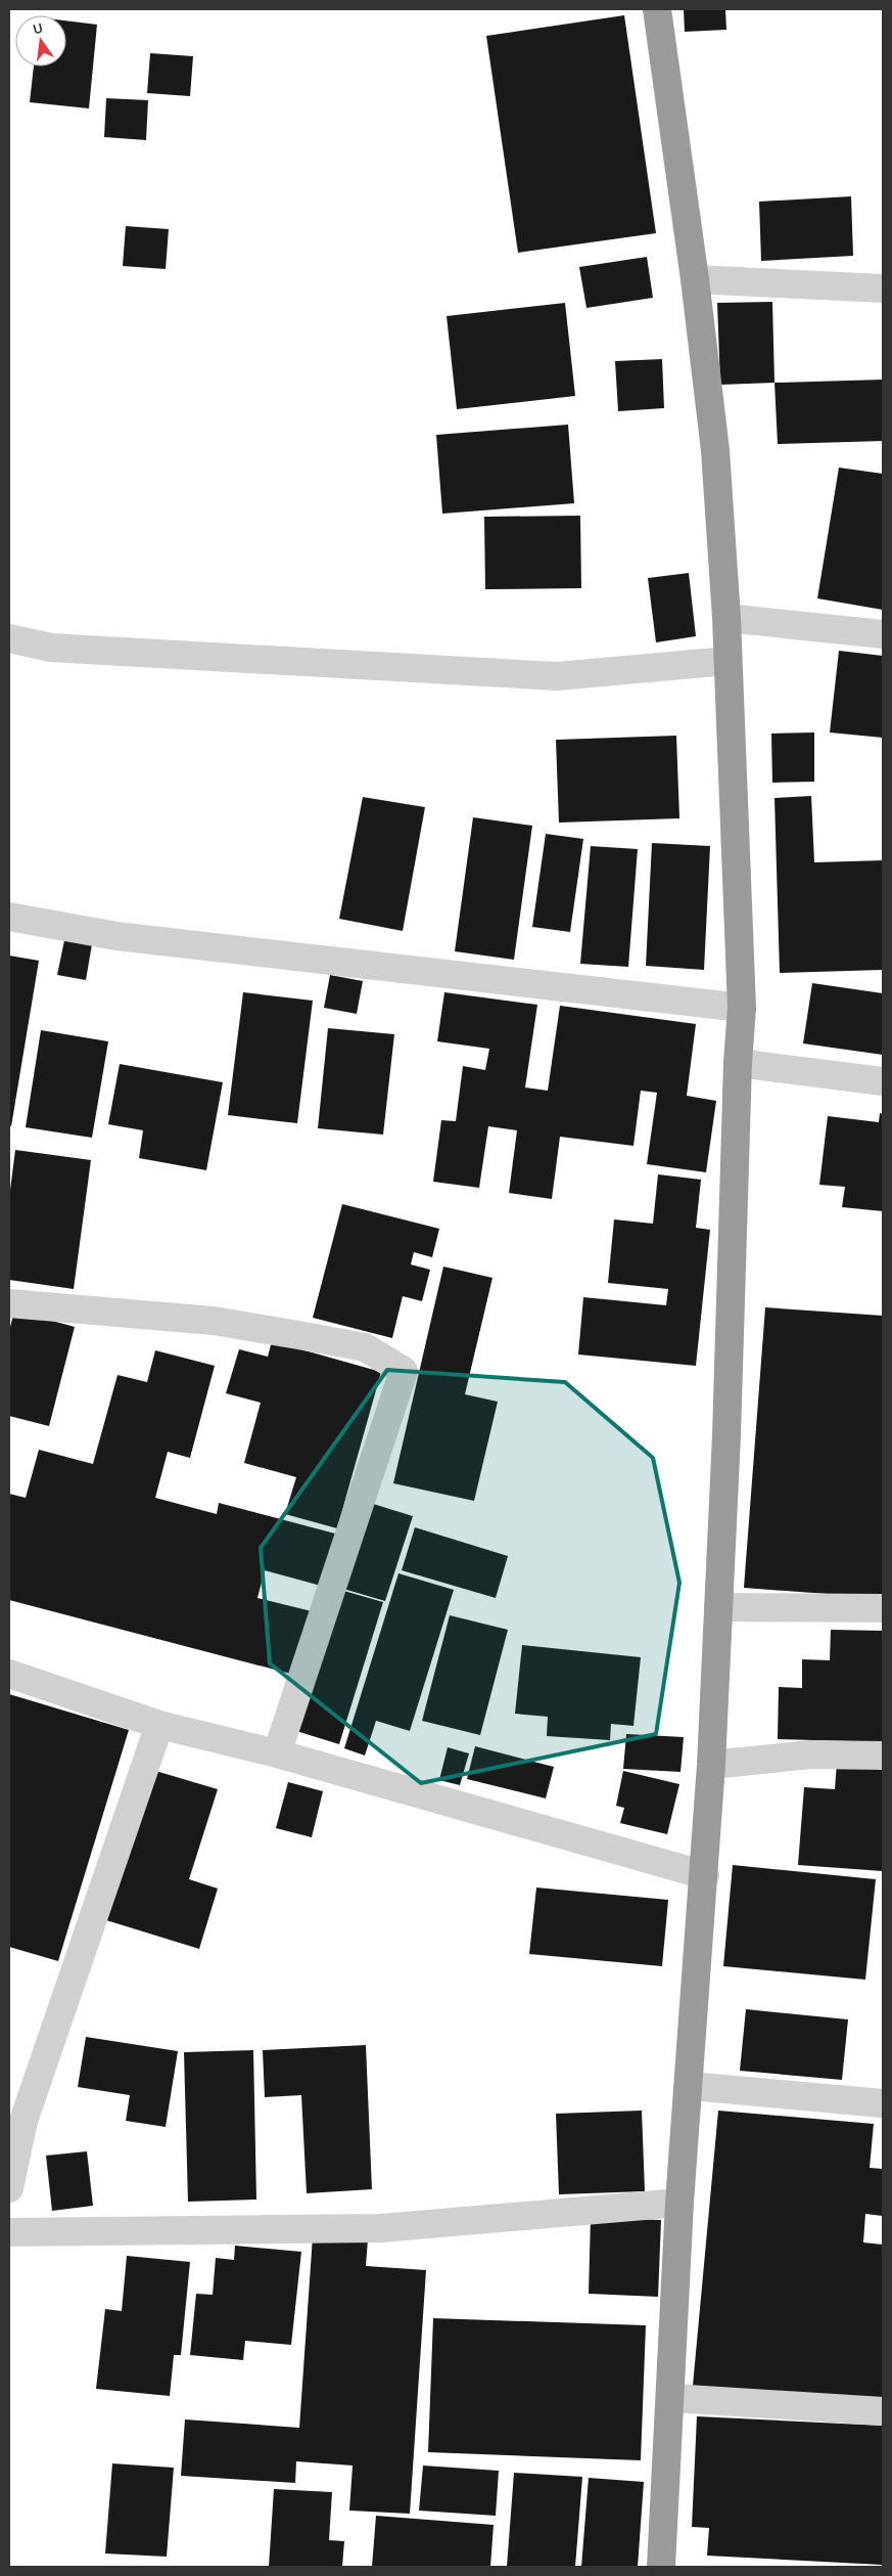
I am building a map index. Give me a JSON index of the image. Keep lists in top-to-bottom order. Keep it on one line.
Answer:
{"north":"top"}
